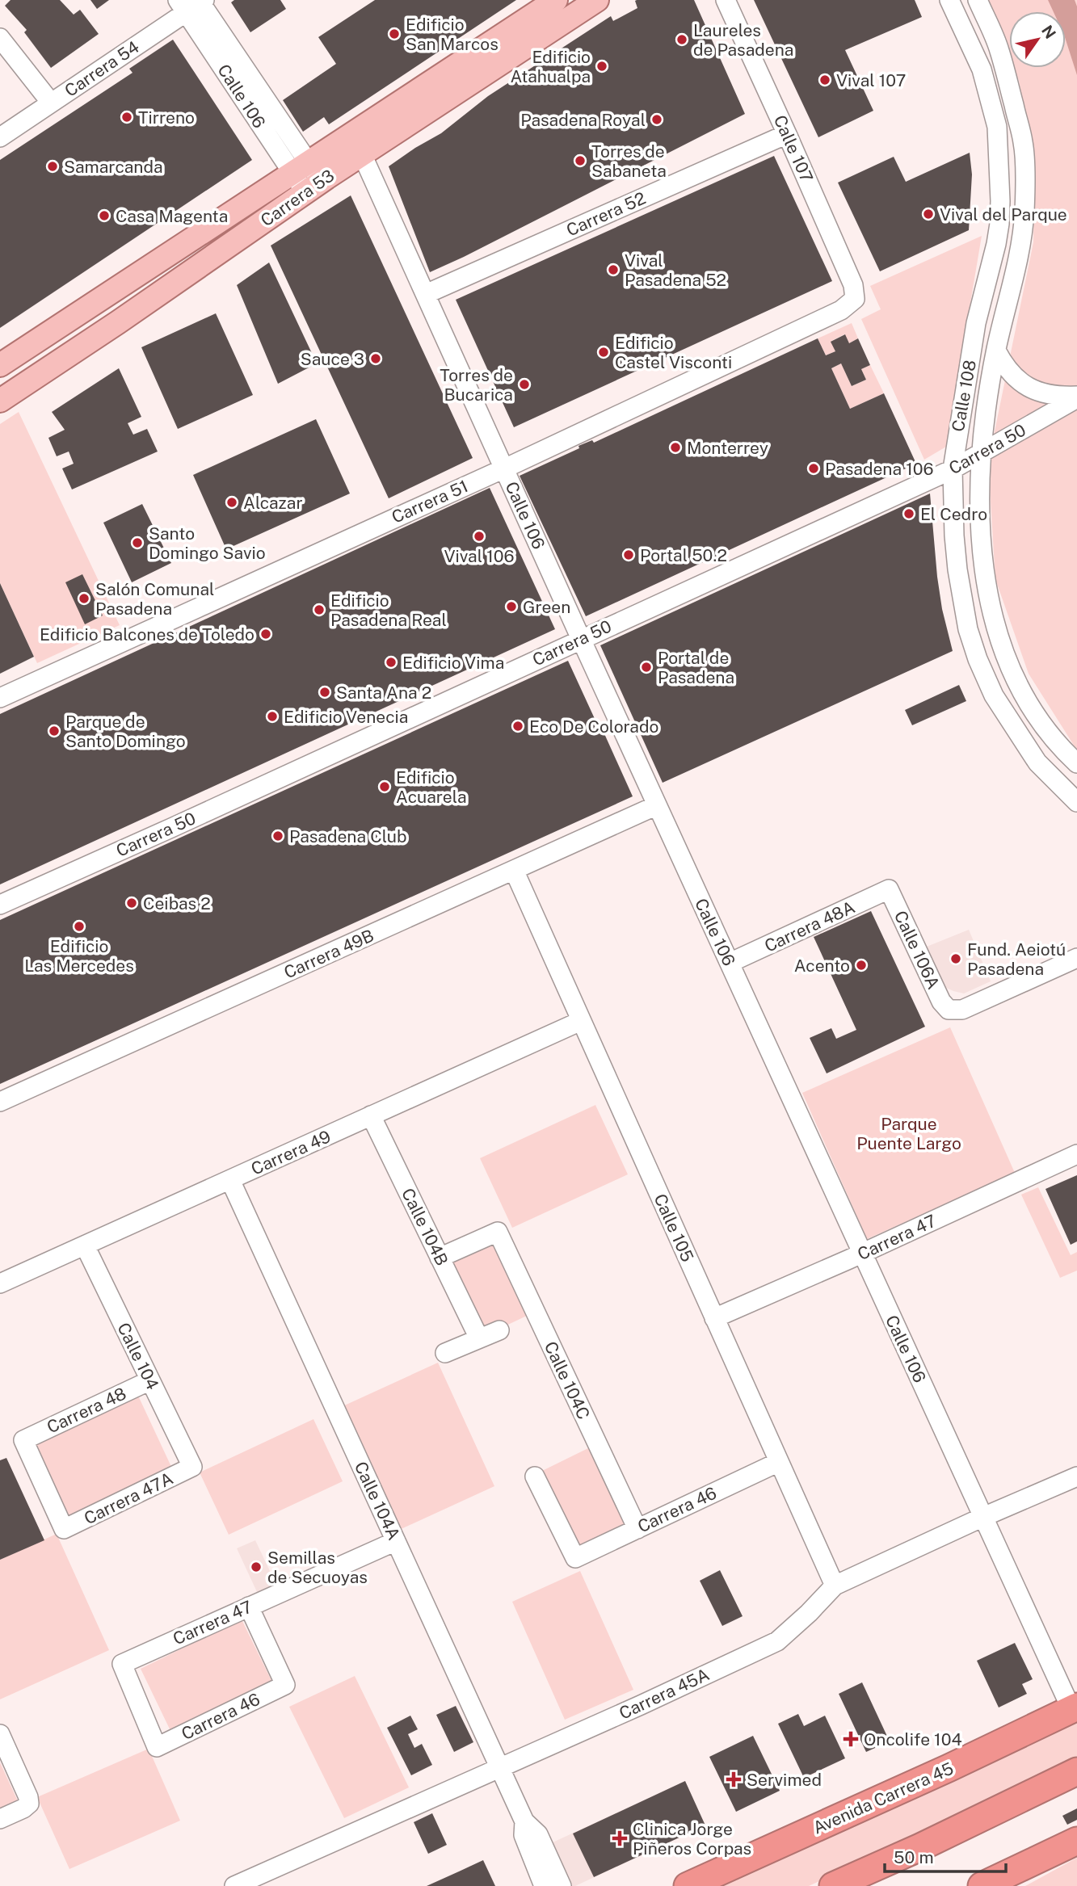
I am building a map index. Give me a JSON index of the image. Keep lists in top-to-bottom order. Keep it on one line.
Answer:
{"streets":{"highway":["Avenida Carrera 45"],"main road":["Carrera 53"],"street":["Carrera 54","Calle 106","Calle 107","Carrera 52","Calle 108","Carrera 50","Carrera 51","Carrera 48A","Calle 106A","Carrera 49B","Carrera 49","Calle 104B","Calle 105","Carrera 47","Calle 104","Calle 104C","Carrera 48","Carrera 47A","Calle 104A","Carrera 46","Carrera 45A"]},"crossings":[["Carrera 54","Calle 106"],["Calle 106","Carrera 53"],["Calle 106","Carrera 52"],["Calle 106","Carrera 50"],["Calle 106","Carrera 51"],["Calle 106","Carrera 48A"],["Calle 106","Carrera 49B"],["Calle 106","Carrera 47"],["Calle 106","Carrera 45A"],["Calle 106","Avenida Carrera 45"],["Calle 107","Carrera 52"],["Calle 107","Carrera 51"],["Calle 108","Carrera 50"],["Carrera 48A","Calle 106A"],["Carrera 49B","Calle 105"],["Carrera 49","Calle 104B"],["Carrera 49","Calle 105"],["Carrera 49","Calle 104"],["Carrera 49","Calle 104A"],["Calle 104B","Calle 104C"],["Calle 105","Carrera 47"],["Calle 105","Carrera 46"],["Calle 105","Carrera 45A"],["Carrera 47","Calle 104A"],["Carrera 47","Carrera 46"],["Calle 104","Carrera 48"],["Calle 104","Carrera 47A"],["Calle 104C","Carrera 46"],["Carrera 48","Carrera 47A"],["Calle 104A","Carrera 45A"]],"parks":["Parque Puente Largo"],"places":{"other":["Edificio San Marcos","Laureles de Pasadena","Edificio Atahualpa","Vival 107","Tirreno","Pasadena Royal","Torres de Sabaneta","Samarcanda","Vival del Parque","Casa Magenta","Vival Pasadena 52","Edificio Castel Visconti","Sauce 3","Torres de Bucarica","Monterrey","Pasadena 106","Alcazar","El Cedro","Vival 106","Santo Domingo Savio","Portal 50.2","Salón Comunal Pasadena","Green","Edificio Pasadena Real","Edificio Balcones de Toledo","Edificio Vima","Portal de Pasadena","Santa Ana 2","Edificio Venecia","Eco De Colorado","Parque de Santo Domingo","Edificio Acuarela","Pasadena Club","Ceibas 2","Edificio Las Mercedes","Fund. Aeiotú Pasadena","Acento","Semillas de Secuoyas"],"health":["Oncolife 104","Servimed","Clinica Jorge Piñeros Corpas"]},"scale_bar":"50 m","north":"top right"}
